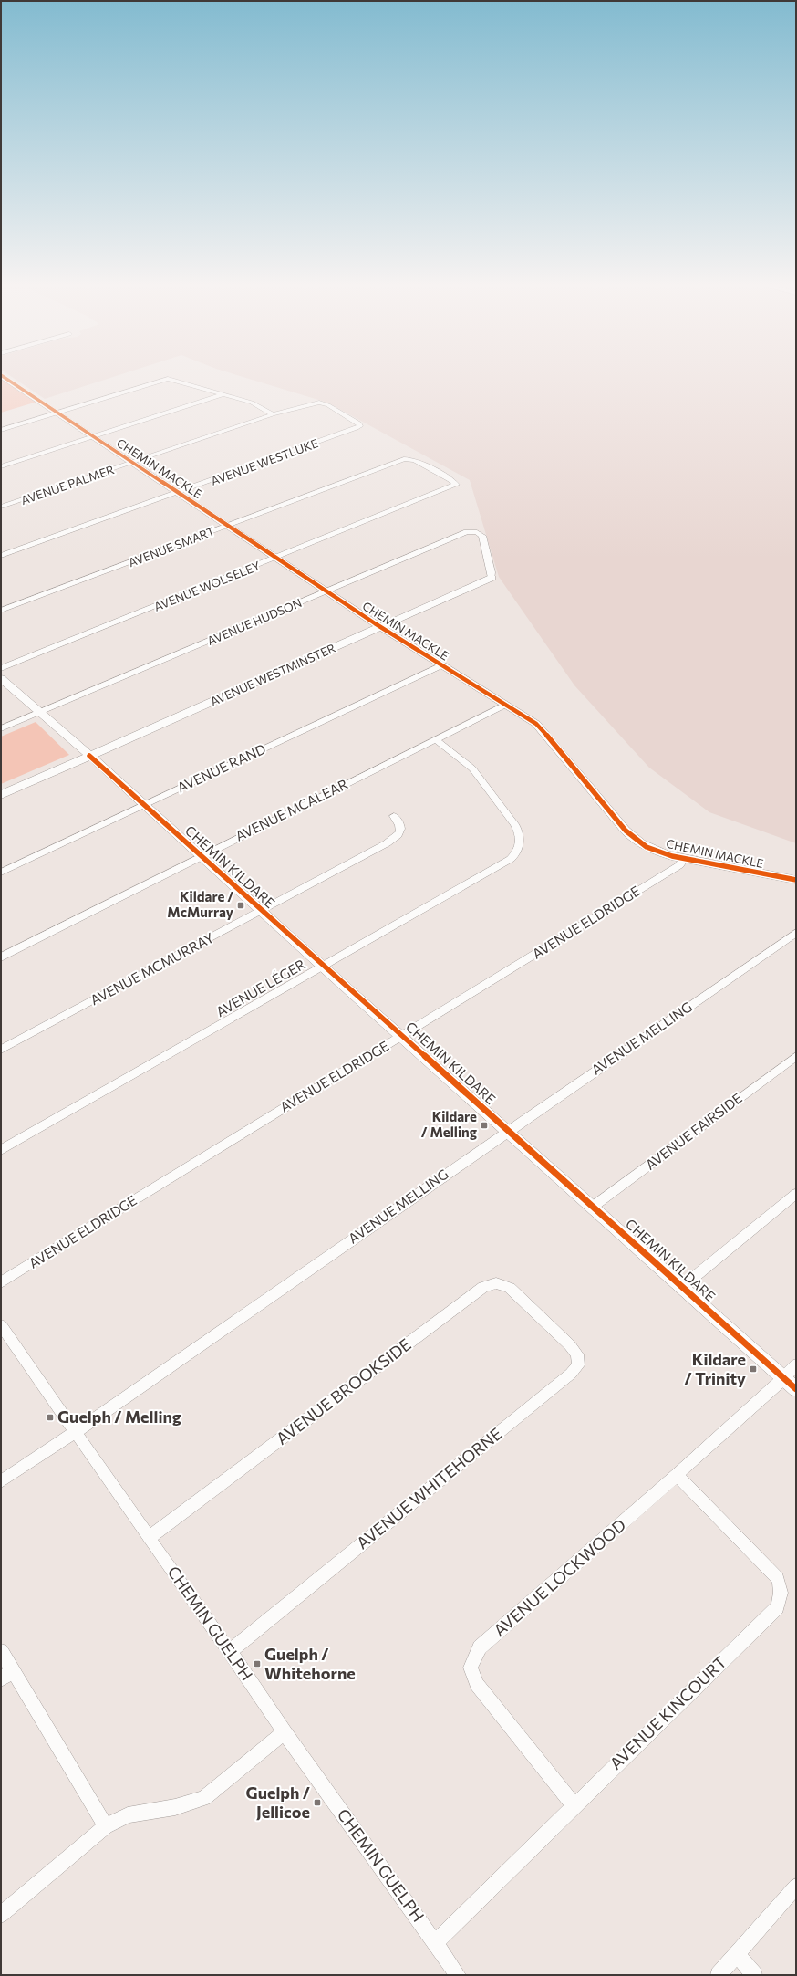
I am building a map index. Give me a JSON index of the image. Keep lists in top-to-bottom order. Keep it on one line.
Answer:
{"streets":{"street":["AVENUE WESTLUKE","CHEMIN MACKLE","AVENUE PALMER","AVENUE SMART","AVENUE WOLSELEY","AVENUE HUDSON","AVENUE WESTMINSTER","AVENUE RAND","AVENUE MCALEAR","CHEMIN KILDARE","AVENUE ELDRIDGE","AVENUE MCMURRAY","AVENUE LÉGER","AVENUE MELLING","AVENUE FAIRSIDE","AVENUE BROOKSIDE","AVENUE WHITEHORNE","AVENUE LOCKWOOD","CHEMIN GUELPH","AVENUE KINCOURT"]},"crossings":[["AVENUE WESTLUKE","CHEMIN MACKLE"],["AVENUE WESTLUKE","AVENUE PALMER"],["CHEMIN MACKLE","AVENUE PALMER"],["CHEMIN MACKLE","AVENUE SMART"],["CHEMIN MACKLE","AVENUE WOLSELEY"],["CHEMIN MACKLE","AVENUE HUDSON"],["CHEMIN MACKLE","AVENUE WESTMINSTER"],["CHEMIN MACKLE","AVENUE RAND"],["CHEMIN MACKLE","AVENUE MCALEAR"],["CHEMIN MACKLE","AVENUE ELDRIDGE"],["AVENUE SMART","AVENUE WOLSELEY"],["AVENUE HUDSON","AVENUE WESTMINSTER"],["AVENUE HUDSON","CHEMIN KILDARE"],["AVENUE WESTMINSTER","CHEMIN KILDARE"],["AVENUE RAND","CHEMIN KILDARE"],["AVENUE MCALEAR","CHEMIN KILDARE"],["AVENUE MCALEAR","AVENUE LÉGER"],["CHEMIN KILDARE","AVENUE ELDRIDGE"],["CHEMIN KILDARE","AVENUE MCMURRAY"],["CHEMIN KILDARE","AVENUE LÉGER"],["CHEMIN KILDARE","AVENUE MELLING"],["CHEMIN KILDARE","AVENUE FAIRSIDE"],["CHEMIN KILDARE","AVENUE LOCKWOOD"],["AVENUE MELLING","CHEMIN GUELPH"],["AVENUE BROOKSIDE","AVENUE WHITEHORNE"],["AVENUE BROOKSIDE","CHEMIN GUELPH"],["AVENUE WHITEHORNE","CHEMIN GUELPH"],["AVENUE LOCKWOOD","AVENUE KINCOURT"],["CHEMIN GUELPH","AVENUE KINCOURT"]],"places":{"transit":["Kildare / McMurray","Kildare / Melling","Kildare / Trinity","Guelph / Melling","Guelph / Whitehorne","Guelph / Jellicoe"]}}
